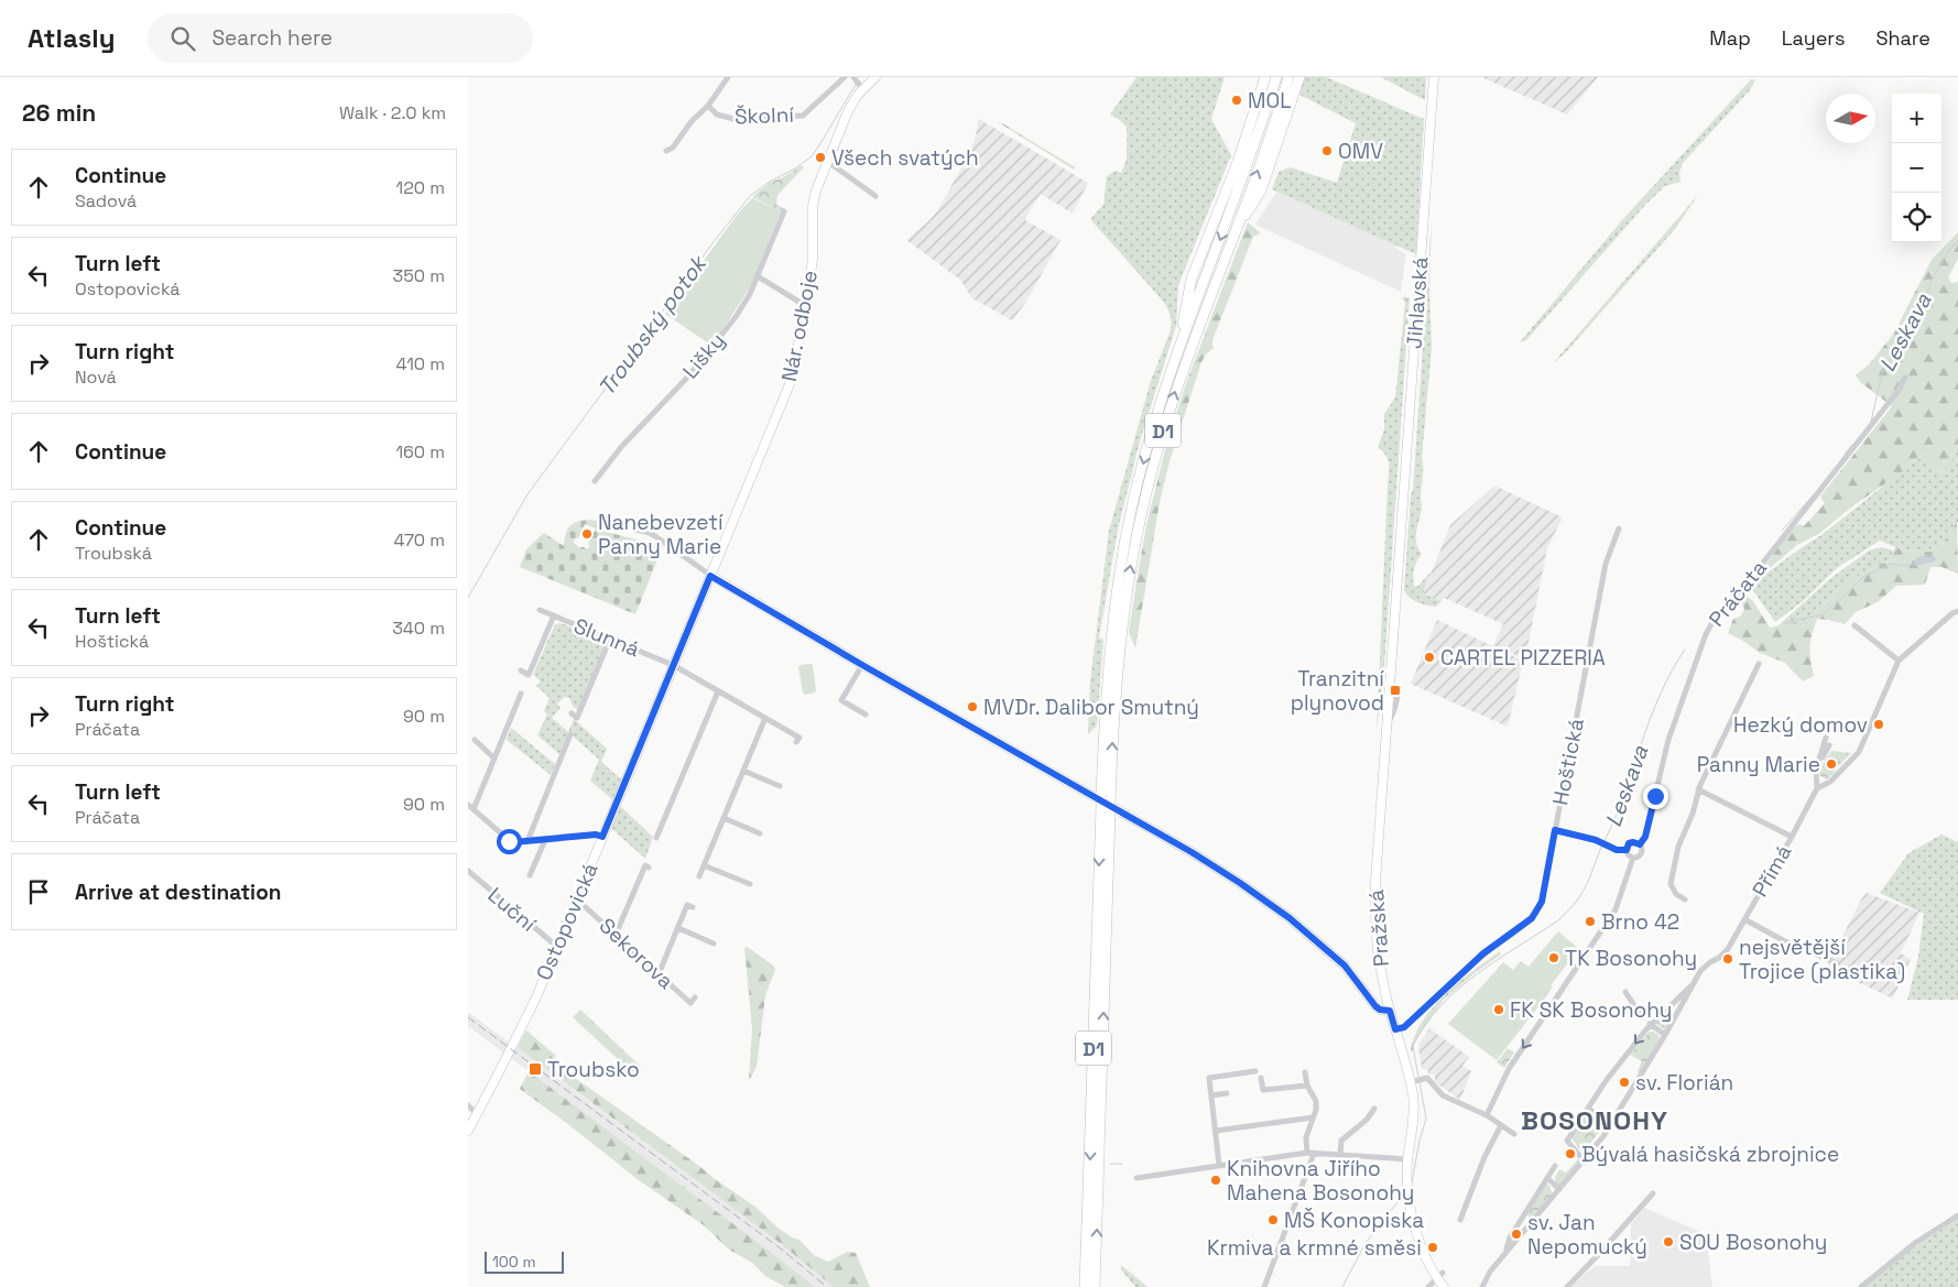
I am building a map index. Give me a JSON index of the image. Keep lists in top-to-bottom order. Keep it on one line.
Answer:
{"streets":{"highway":["D1"],"street":["Školní","Jihlavská","Nár. odboje","Lišky","Práčata","Slunná","Hoštická","Přímá","Luční","Ostopovická","Pražská","Sekorova"]},"crossings":[["Jihlavská","Pražská"],["Nár. odboje","Ostopovická"],["Slunná","Ostopovická"],["Hoštická","Pražská"],["Luční","Ostopovická"],["Ostopovická","Sekorova"]],"districts":["BOSONOHY"],"water":["Troubský potok","Leskava"],"places":{"other":["MOL","OMV","Všech svatých","Nanebevzetí Panny Marie","CARTEL PIZZERIA","MVDr. Dalibor Smutný","Hezký domov","Panny Marie","Brno 42","TK Bosonohy","nejsvětější Trojice (plastika)","FK SK Bosonohy","sv. Florián","Bývalá hasičská zbrojnice","Knihovna Jiřího Mahena Bosonohy","MŠ Konopiska","sv. Jan Nepomucký","SOU Bosonohy","Krmiva a krmné směsi"],"transit":["Tranzitní plynovod","Troubsko"]},"scale_bar":"100 m","north":"right","page":{"header":"Atlasly","search":"Search here","nav":["Map","Layers","Share"],"heading":["26 min","Walk · 2.0 km"],"map_buttons":["+","−"],"list":[["Continue","Sadová","120 m"],["Turn left","Ostopovická","350 m"],["Turn right","Nová","410 m"],["Continue","160 m"],["Continue","Troubská","470 m"],["Turn left","Hoštická","340 m"],["Turn right","Práčata","90 m"],["Turn left","Práčata","90 m"],"Arrive at destination"],"scale":"100 m"}}
